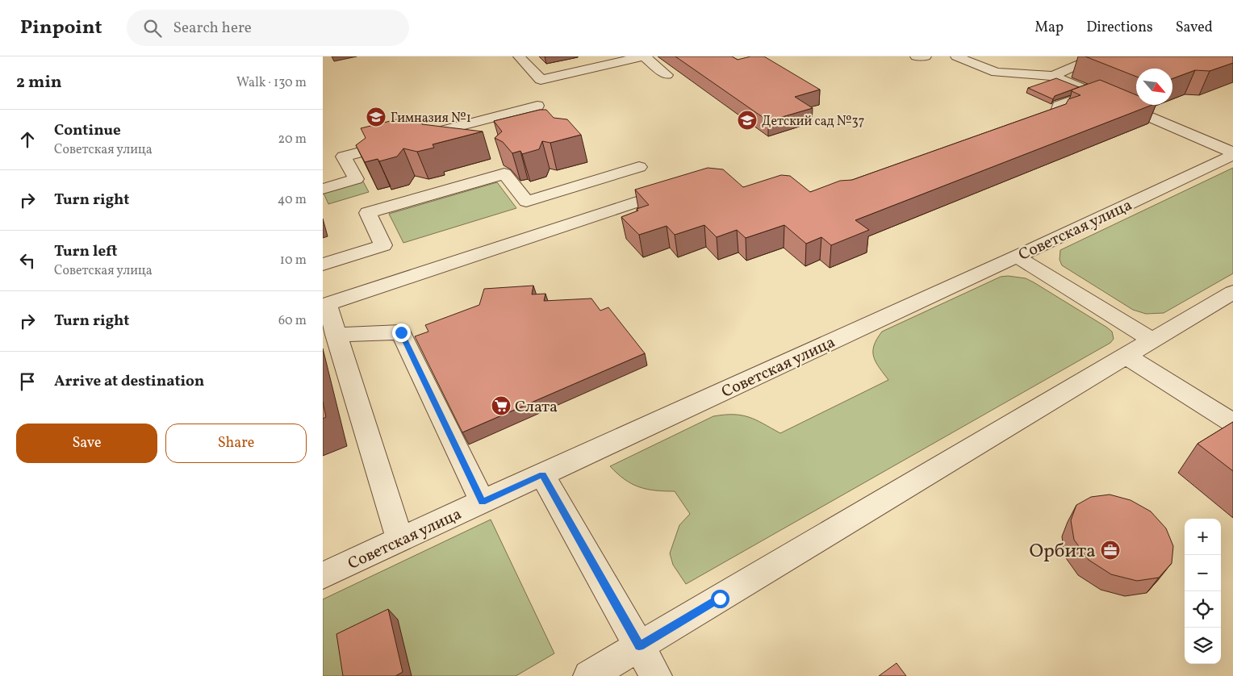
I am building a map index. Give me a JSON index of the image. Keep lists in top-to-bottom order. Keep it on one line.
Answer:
{"streets":{"street":["Советская улица"]},"places":{"school or university":["Гимназия №1","Детский сад №37"],"supermarket":["Слата"],"office":["Орбита"]},"north":"bottom right","page":{"header":"Pinpoint","search":"Search here","nav":["Map","Directions","Saved"],"heading":["2 min","Walk · 130 m"],"list":[["Continue","Советская улица","20 m"],["Turn right","40 m"],["Turn left","Советская улица","10 m"],["Turn right","60 m"],"Arrive at destination"],"buttons":["Save","Share"],"map_buttons":["+","−"]}}
